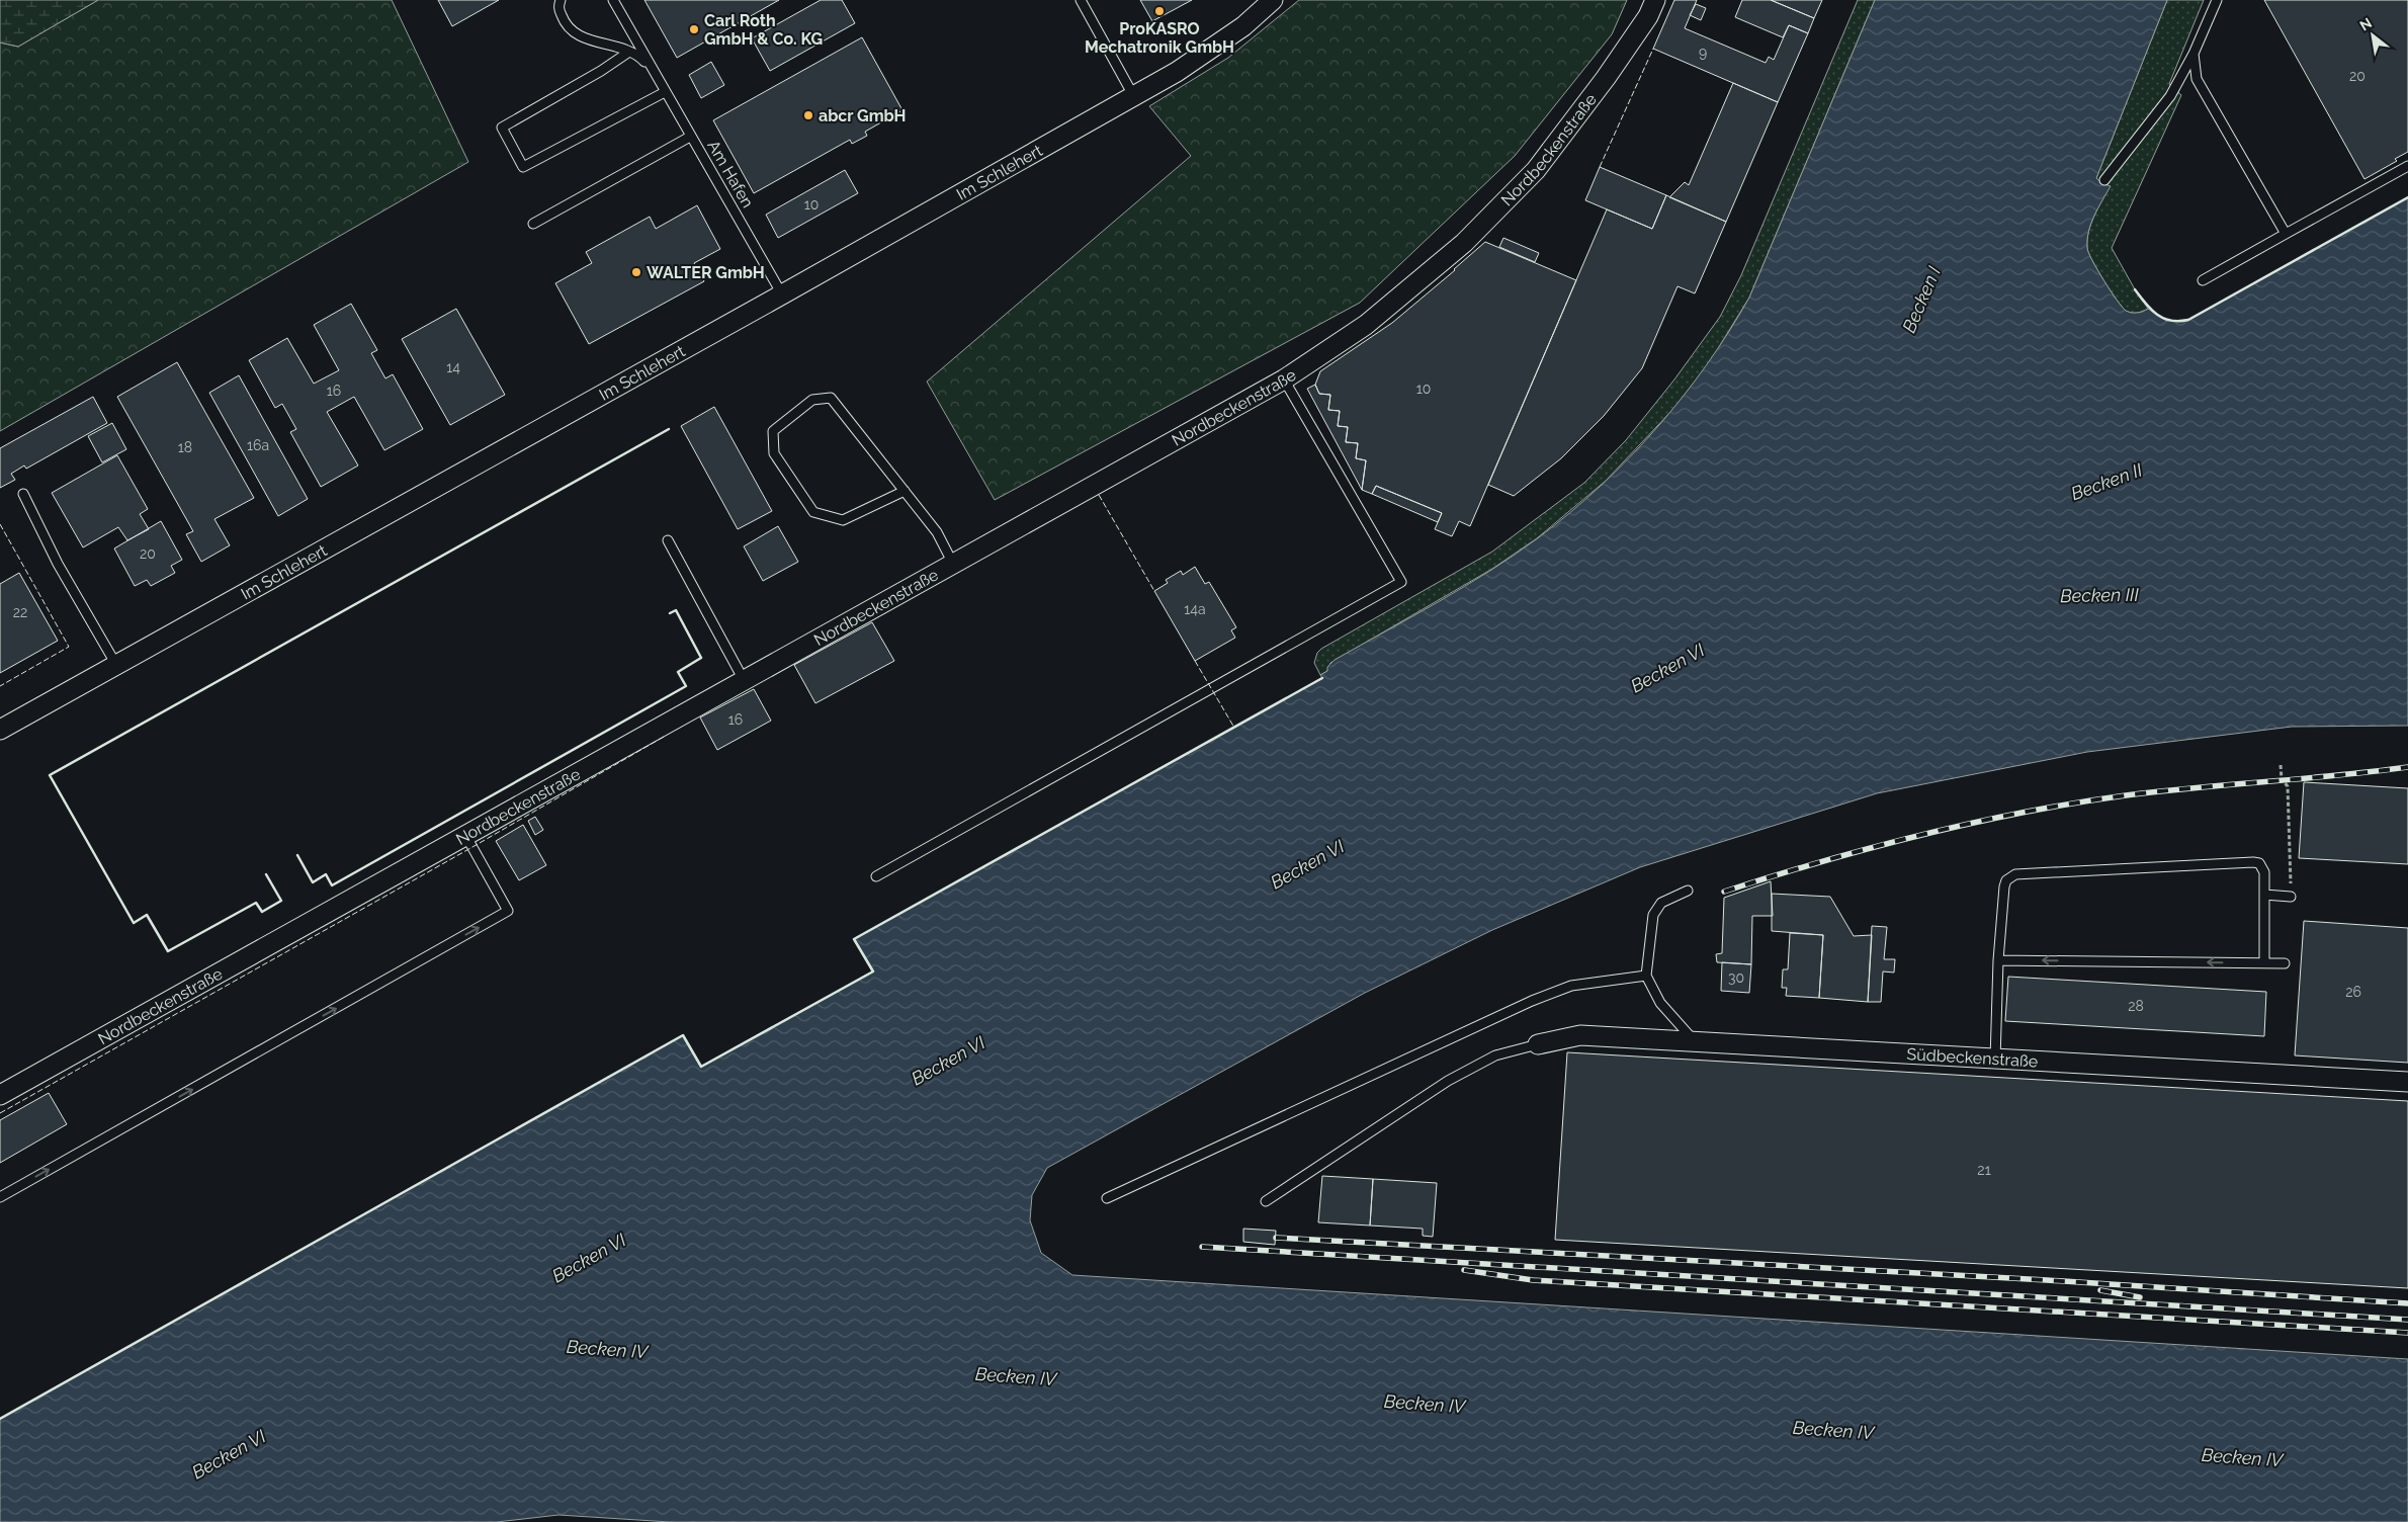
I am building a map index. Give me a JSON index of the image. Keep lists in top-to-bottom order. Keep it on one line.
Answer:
{"streets":{"street":["Nordbeckenstraße","Im Schlehert","Südbeckenstraße"],"lane":["Am Hafen"]},"crossings":[["Im Schlehert","Am Hafen"]],"water":["Becken I","Becken II","Becken III","Becken VI","Becken IV"],"places":["ProKASRO Mechatronik GmbH","Carl Roth GmbH & Co. KG","abcr GmbH","WALTER GmbH"],"house_numbers":["9","20","10","14","10","16","16a","18","20","14a","22","16","30","26","28","21"],"north":"top left"}
